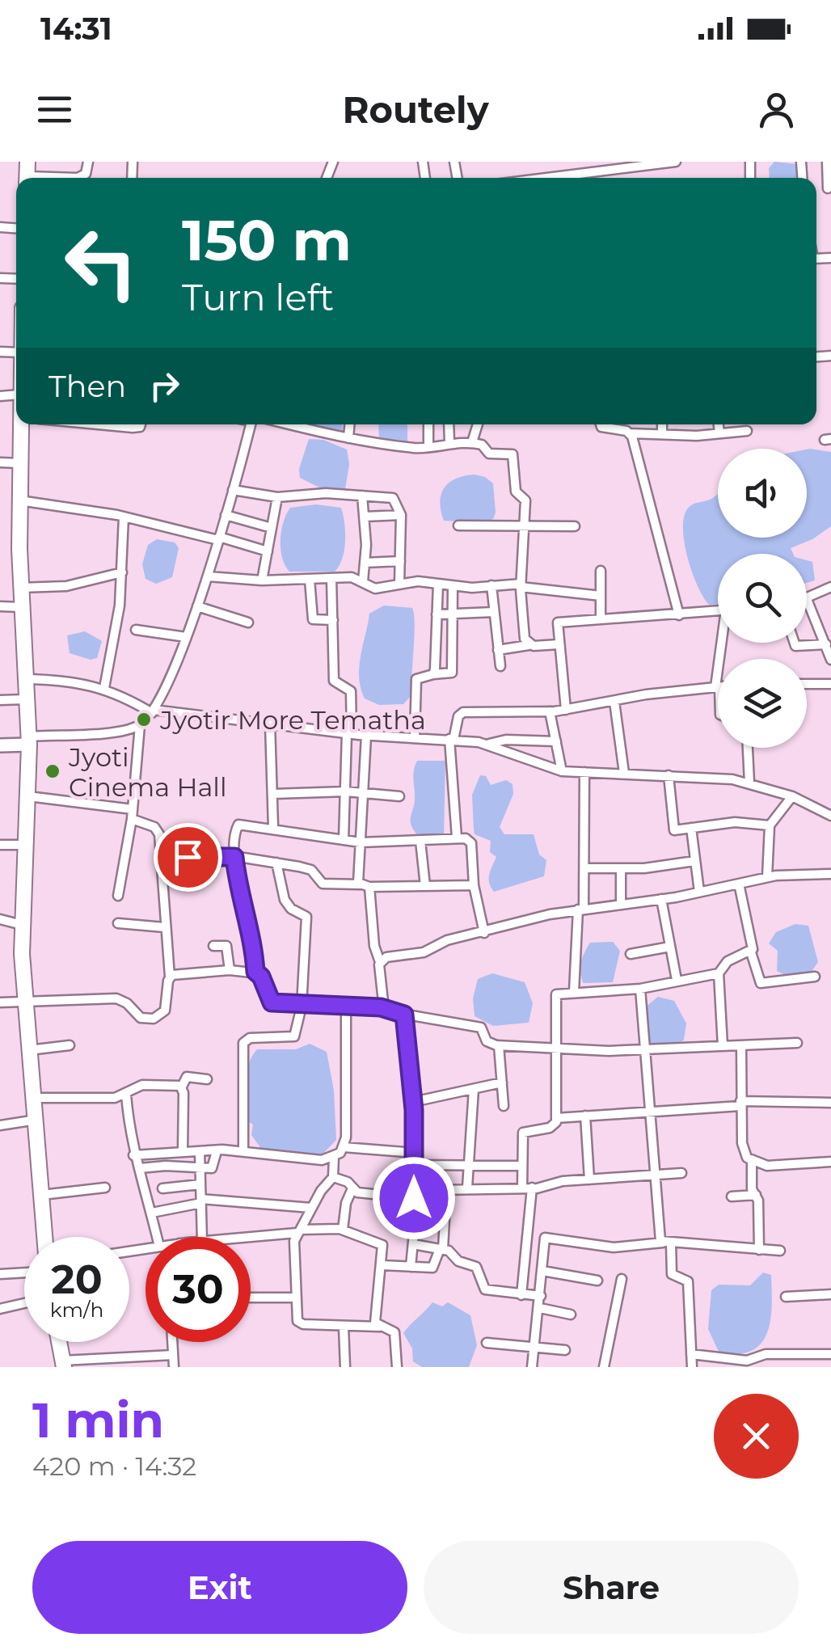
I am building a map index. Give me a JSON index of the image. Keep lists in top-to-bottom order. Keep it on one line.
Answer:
{"places":["Jyotir More Tematha","Jyoti Cinema Hall"],"page":{"status":"14:31","header":"Routely","turn":["150 m","Turn left"],"then":"Then","speed":"20 km/h","limit":"30","heading":["1 min","420 m · 14:32"],"buttons":["Exit","Share"]}}
